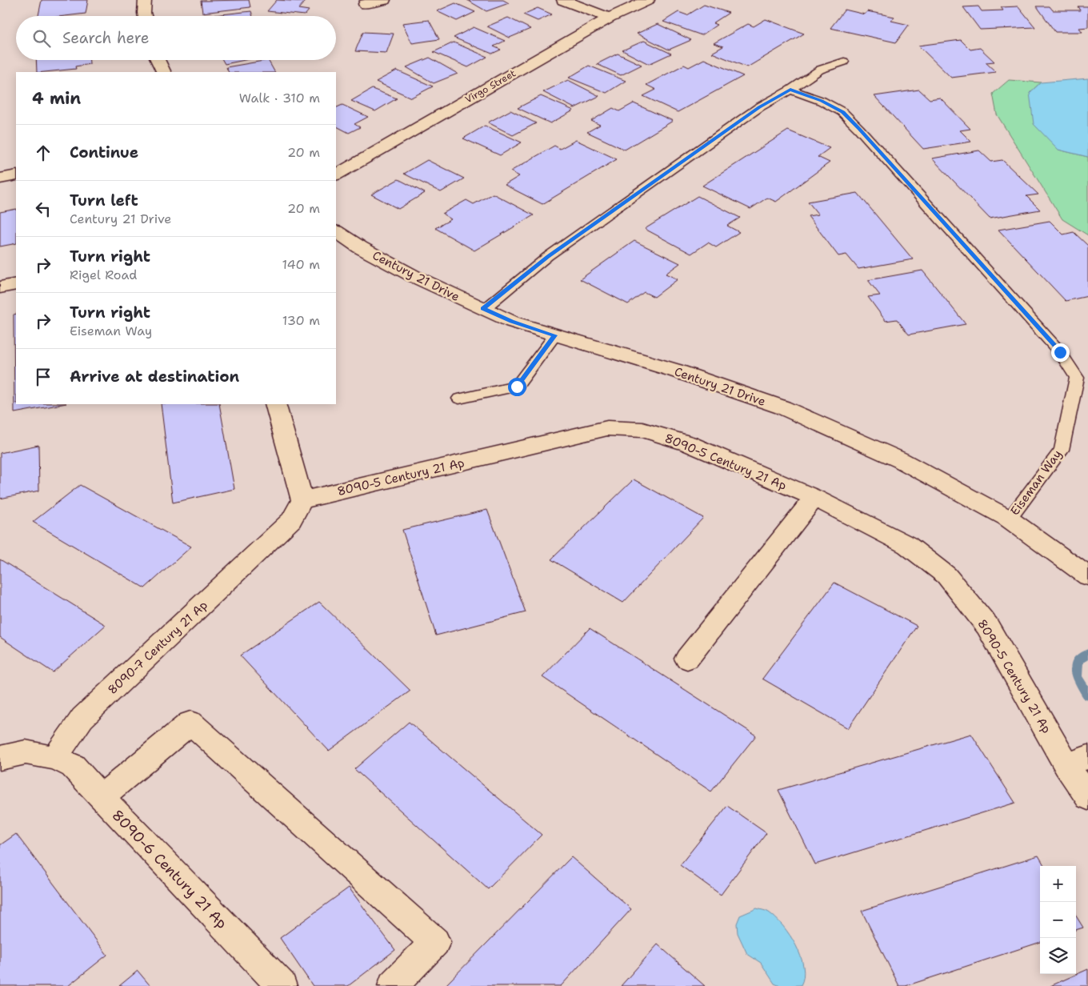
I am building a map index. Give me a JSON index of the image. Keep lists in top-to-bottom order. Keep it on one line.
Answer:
{"streets":{"street":["Virgo Street","Century 21 Drive","8090-5 Century 21 Ap","8090-7 Century 21 Ap","8090-6 Century 21 Ap"],"lane":["Eiseman Way"]},"crossings":[["Century 21 Drive","Eiseman Way"],["8090-5 Century 21 Ap","8090-7 Century 21 Ap"],["8090-7 Century 21 Ap","8090-6 Century 21 Ap"]],"page":{"search":"Search here","heading":["4 min","Walk · 310 m"],"list":[["Continue","20 m"],["Turn left","Century 21 Drive","20 m"],["Turn right","Rigel Road","140 m"],["Turn right","Eiseman Way","130 m"],"Arrive at destination"],"map_buttons":["+","−"]}}
